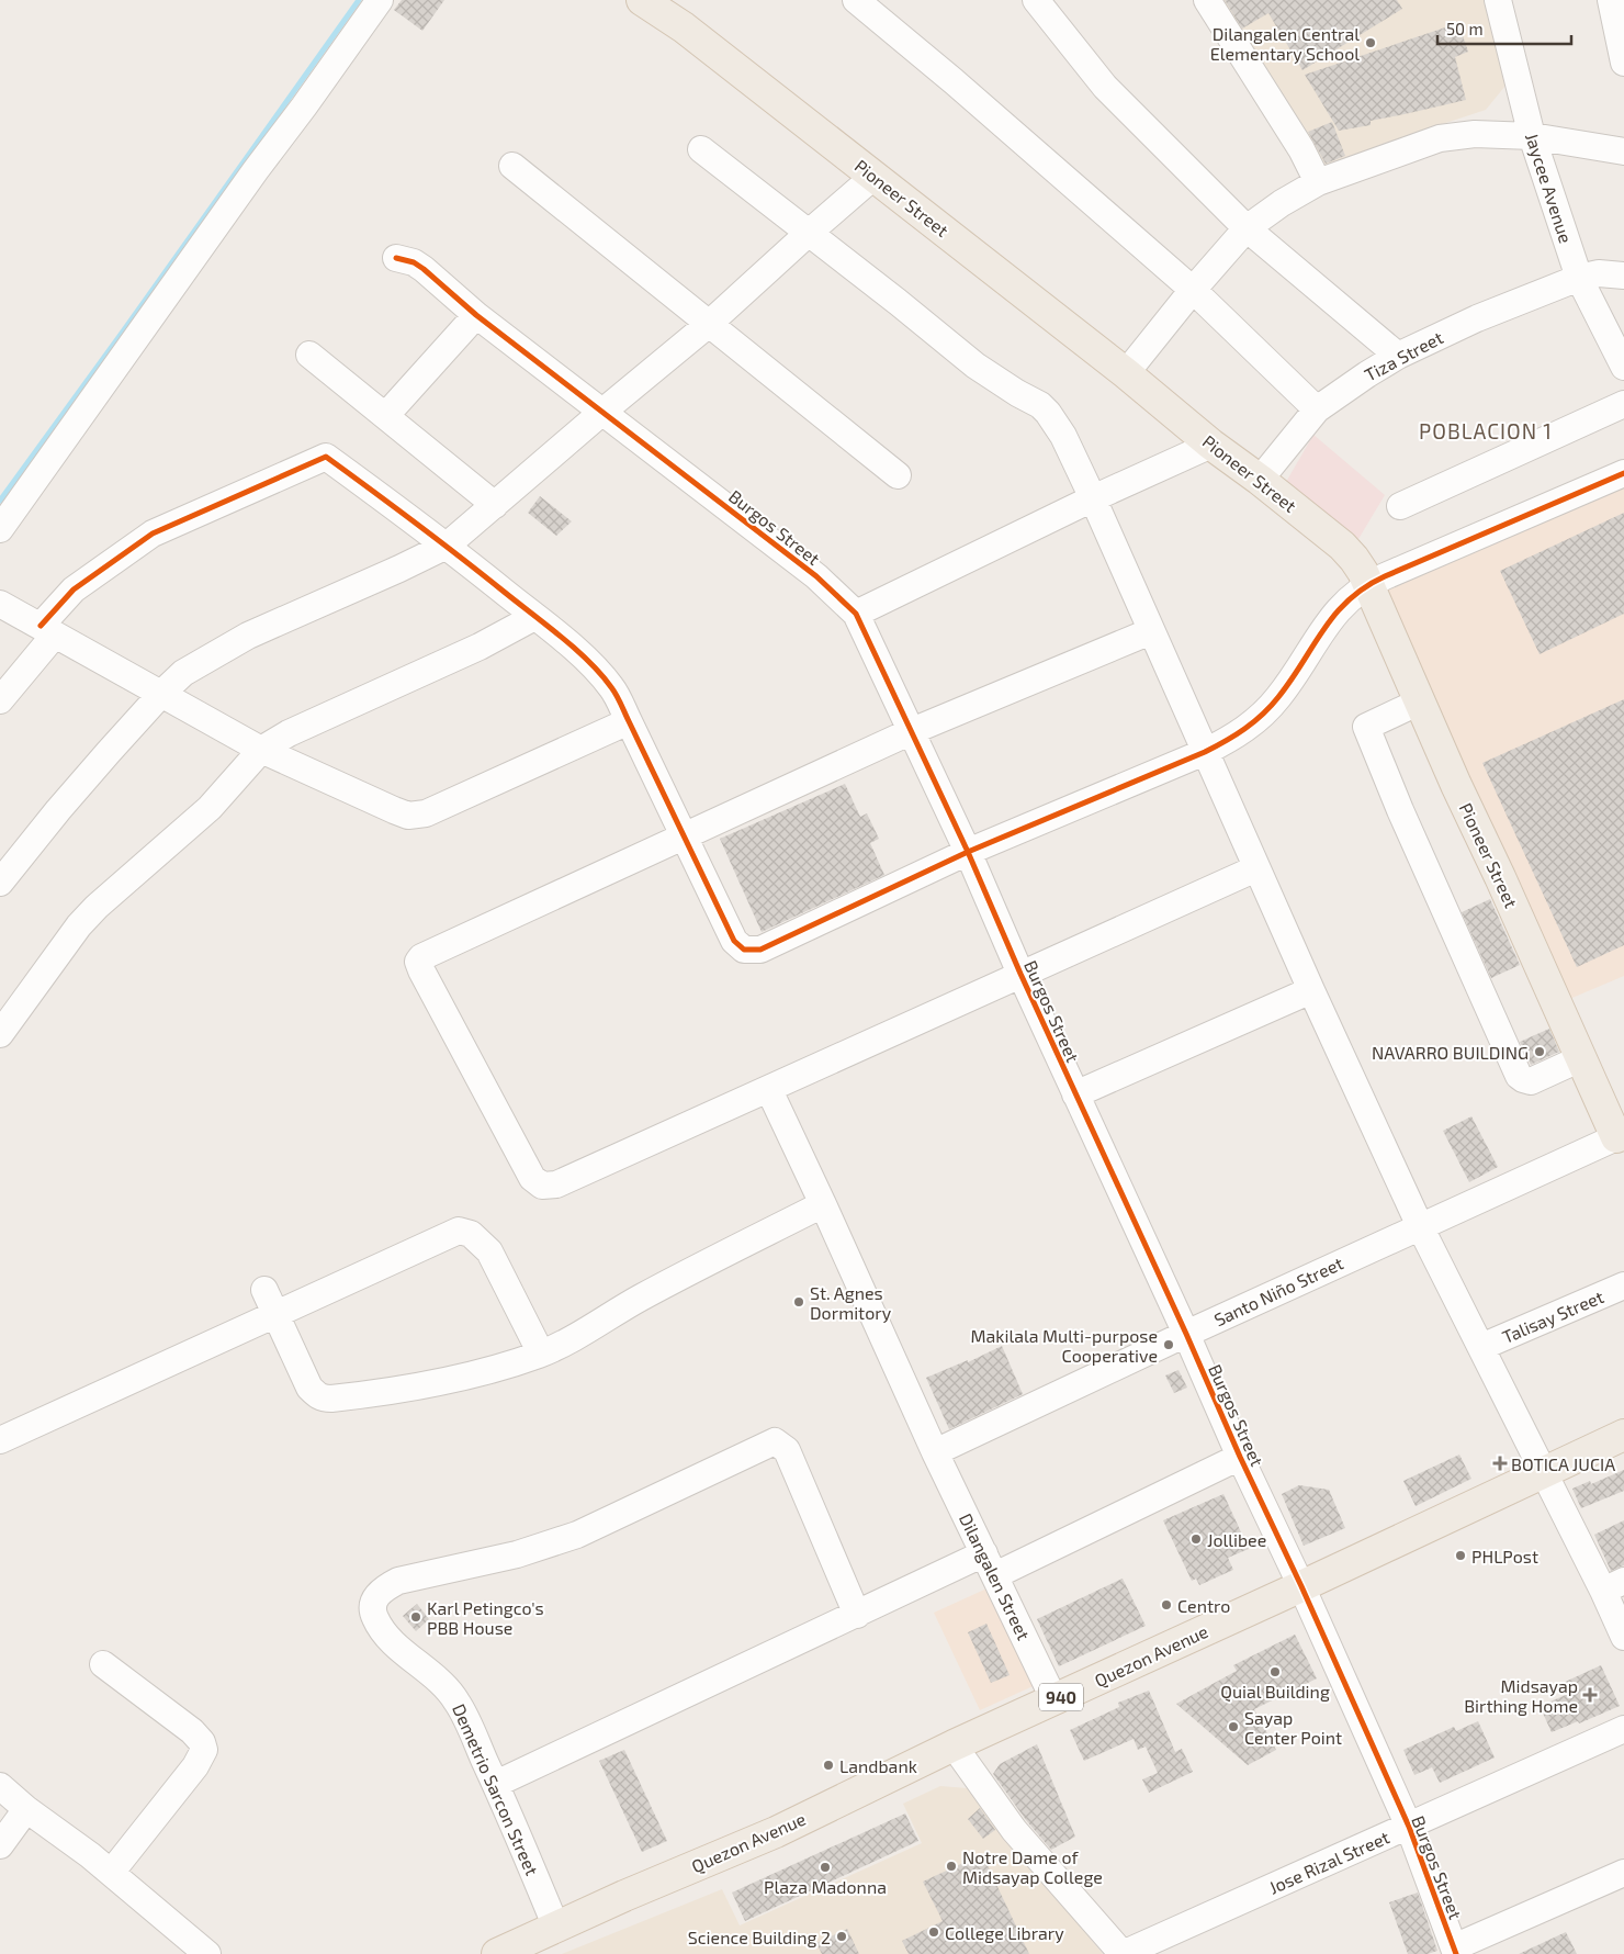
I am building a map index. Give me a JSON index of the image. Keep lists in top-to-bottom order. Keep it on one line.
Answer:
{"streets":{"main road":["Pioneer Street","Quezon Avenue","940"],"street":["Jaycee Avenue","Tiza Street","Burgos Street","Santo Niño Street","Talisay Street","Dilangalen Street","Demetrio Sarcon Street","Jose Rizal Street"]},"crossings":[["Jaycee Avenue","Tiza Street"],["Pioneer Street","Tiza Street"],["Pioneer Street","Santo Niño Street"],["Burgos Street","Santo Niño Street"],["Burgos Street","Quezon Avenue"],["Burgos Street","Jose Rizal Street"],["Santo Niño Street","Dilangalen Street"],["Dilangalen Street","Quezon Avenue"],["Quezon Avenue","Demetrio Sarcon Street"]],"districts":["POBLACION 1"],"places":{"other":["Dilangalen Central Elementary School","NAVARRO BUILDING","St. Agnes Dormitory","Makilala Multi-purpose Cooperative","Jollibee","PHLPost","Centro","Karl Petingco's PBB House","Quial Building","Sayap Center Point","Landbank","Notre Dame of Midsayap College","Plaza Madonna","College Library","Science Building 2"],"health":["BOTICA JUCIA","Midsayap Birthing Home"]},"scale_bar":"50 m"}
